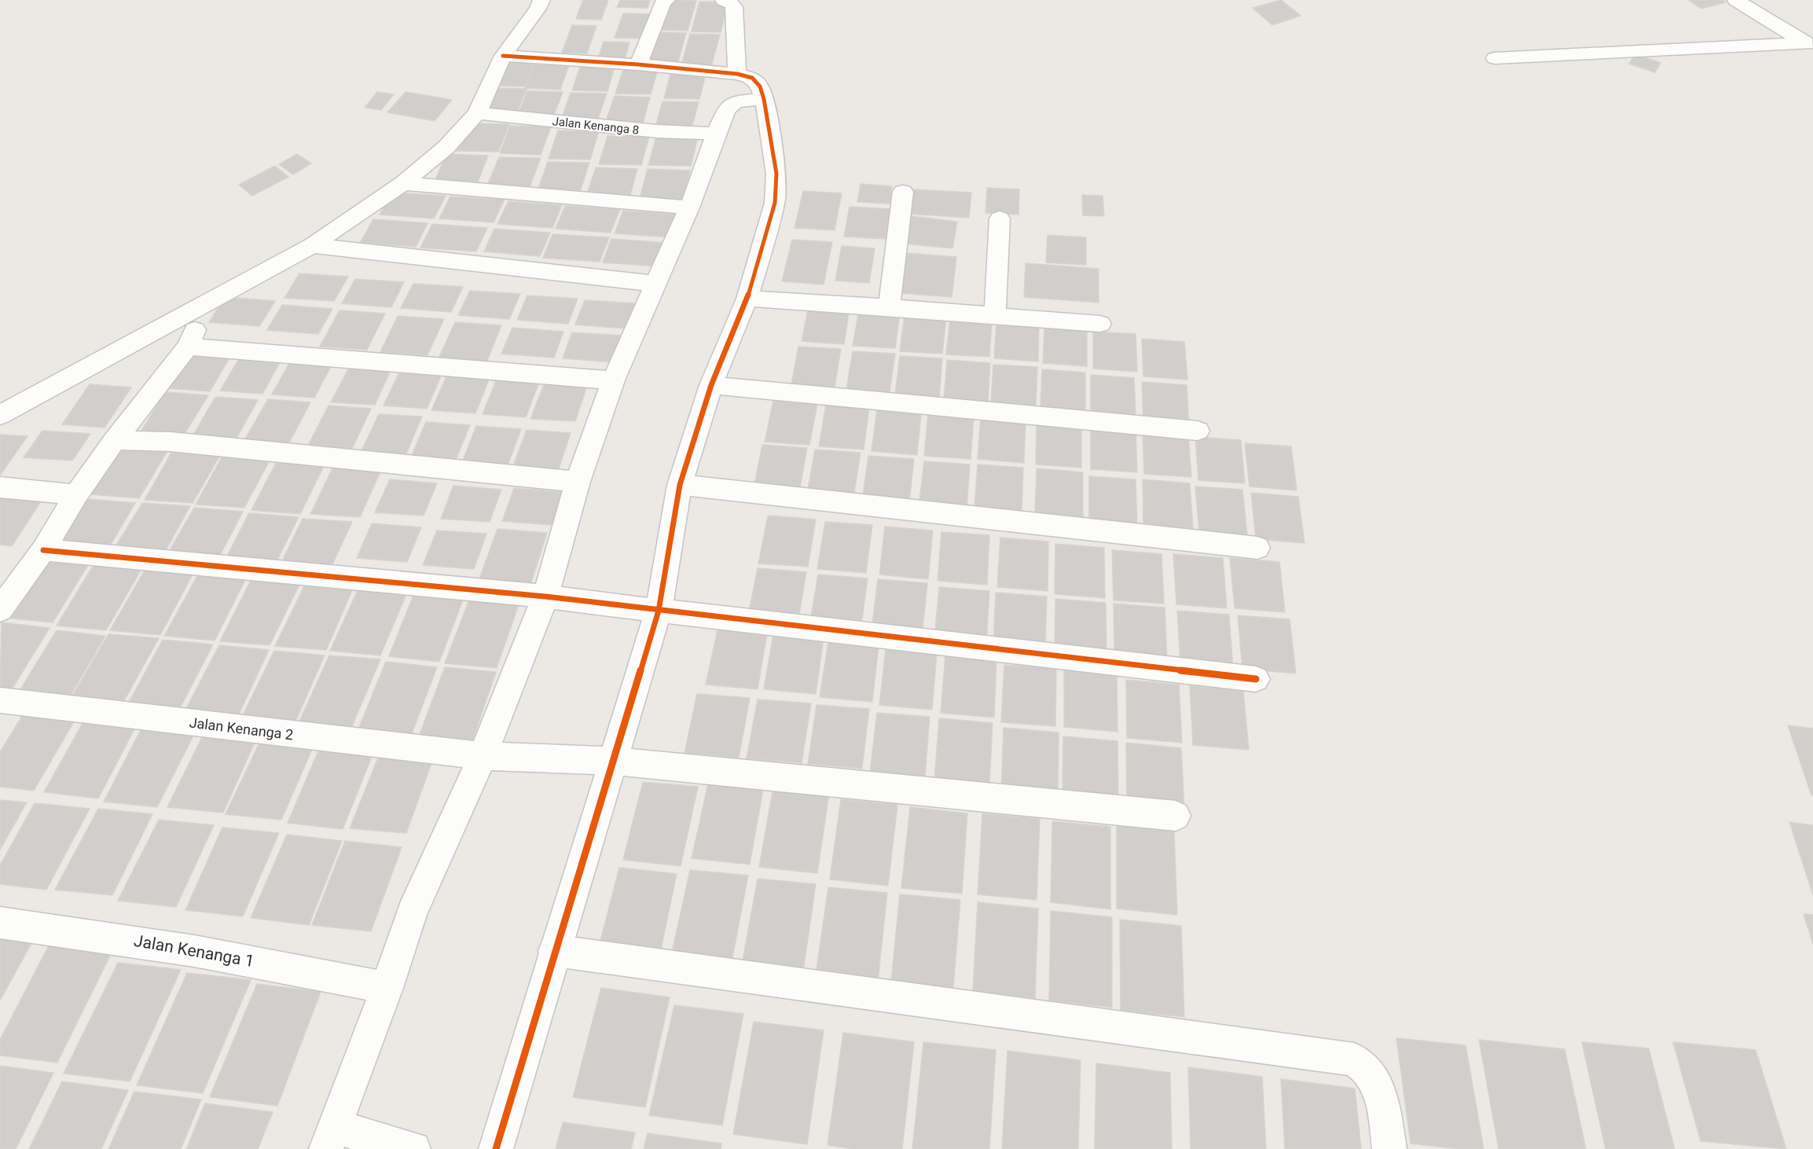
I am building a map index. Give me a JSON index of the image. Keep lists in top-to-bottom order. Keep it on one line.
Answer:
{"streets":{"street":["Jalan Kenanga 8","Jalan Kenanga 2","Jalan Kenanga 1"]}}
